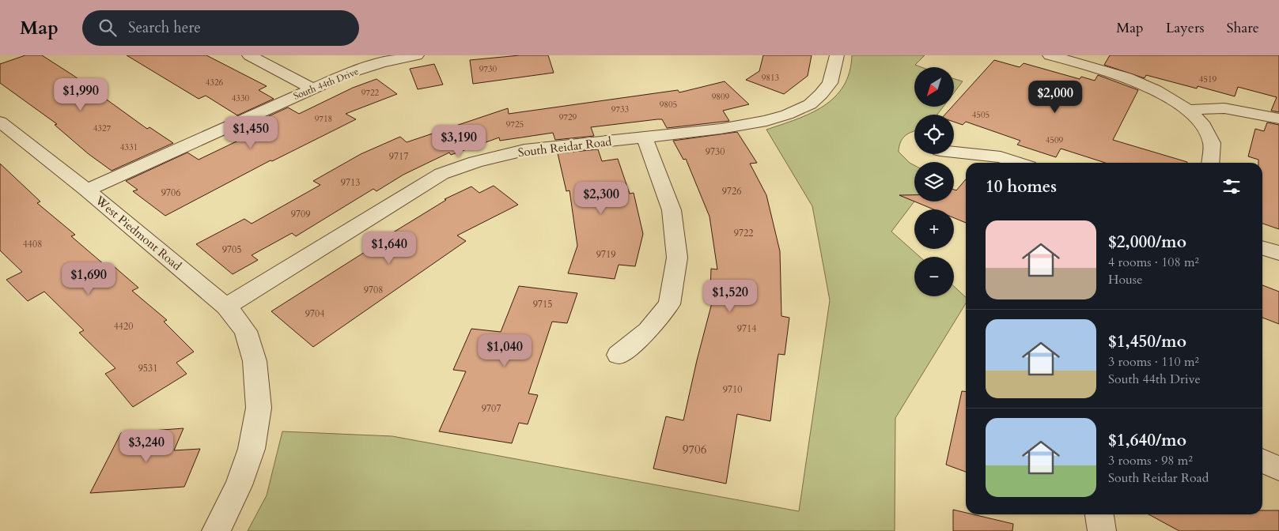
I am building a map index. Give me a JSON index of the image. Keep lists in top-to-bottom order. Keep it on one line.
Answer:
{"streets":{"street":["South 44th Drive","South Reidar Road","West Piedmont Road"]},"crossings":[["South 44th Drive","West Piedmont Road"],["South Reidar Road","West Piedmont Road"]],"house_numbers":["9730","9813","4519","4326","9722","9809","4330","9805","9733","4505","9729","9718","9725","4327","4509","4331","9730","9717","9713","9726","9706","9709","9722","4408","9705","9719","9708","9715","9704","4420","9714","9531","9710","9707","9706"],"north":"bottom left","page":{"header":"Map","search":"Search here","nav":["Map","Layers","Share"],"map_buttons":["+","−"],"price":["$1,990","$2,000","$1,450","$3,190","$2,300","$1,640","$1,690","$1,520","$1,040","$3,240"],"heading":"10 homes","list":[{"name":"$2,000/mo","note":"4 rooms · 108 m² · House"},{"name":"$1,450/mo","note":"3 rooms · 110 m² · South 44th Drive"},{"name":"$1,640/mo","note":"3 rooms · 98 m² · South Reidar Road"}]}}
